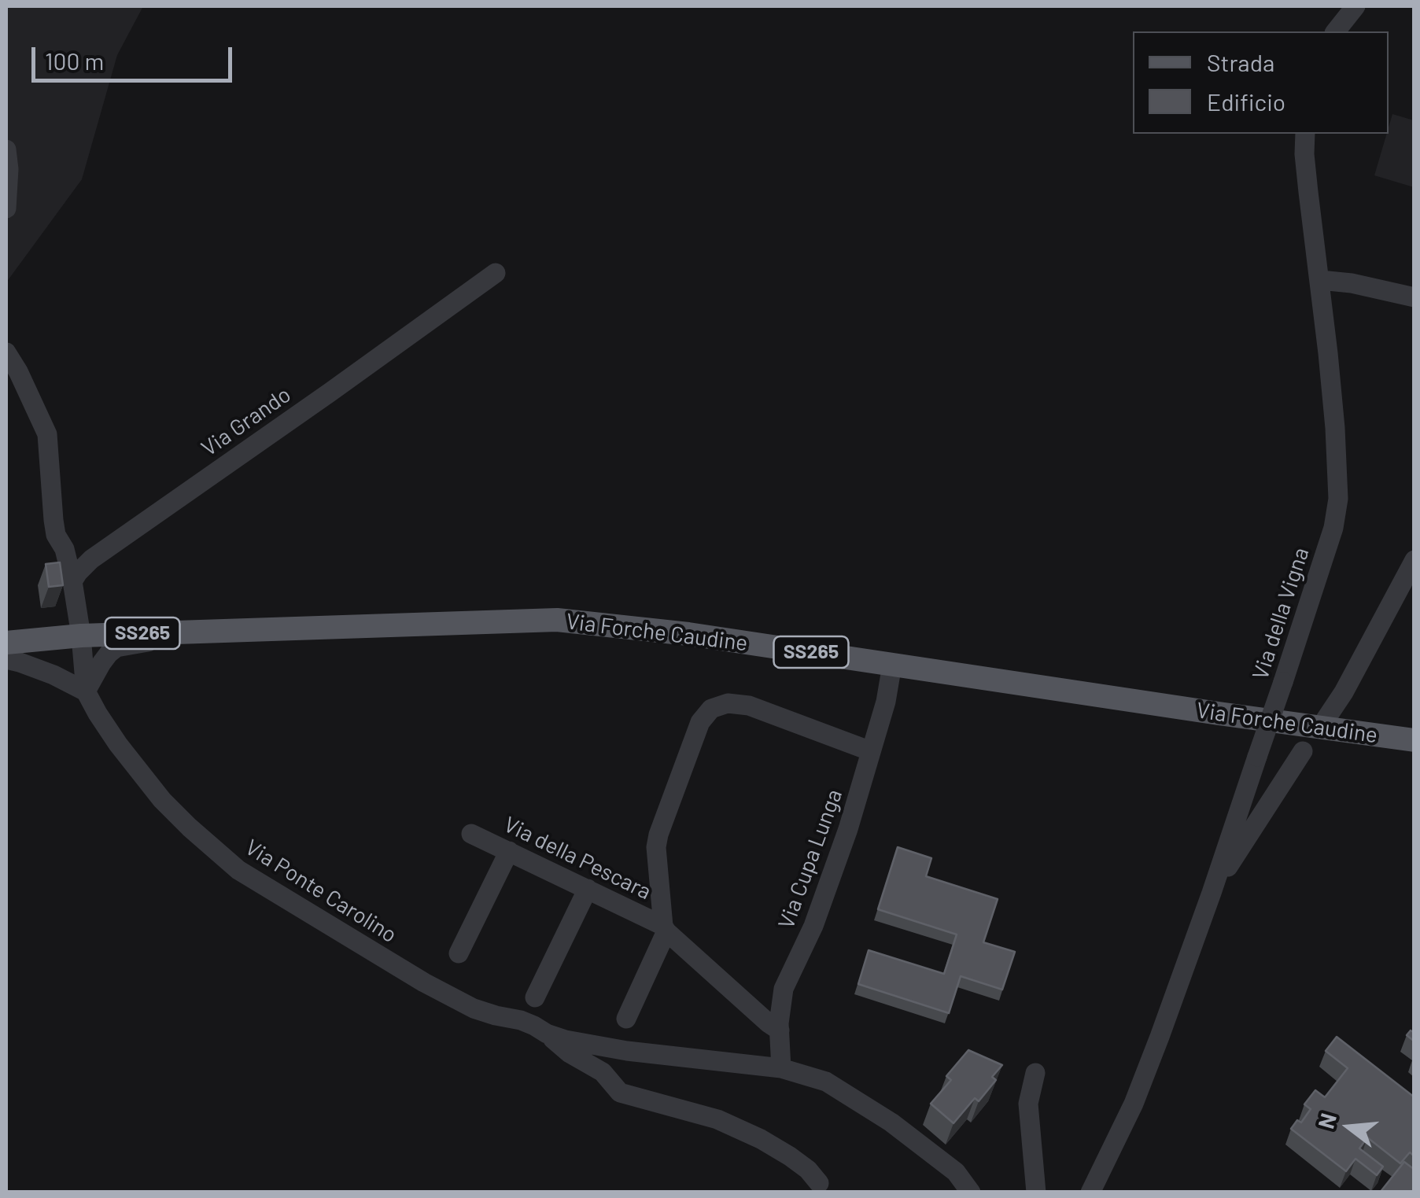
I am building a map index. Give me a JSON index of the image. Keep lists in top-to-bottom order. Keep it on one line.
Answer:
{"streets":{"main road":["Via Forche Caudine","SS265"],"street":["Via Grando","Via della Vigna","Via della Pescara","Via Cupa Lunga","Via Ponte Carolino"]},"crossings":[["Via Forche Caudine","Via Cupa Lunga"],["Via Forche Caudine","Via Ponte Carolino"],["Via della Pescara","Via Cupa Lunga"],["Via Cupa Lunga","Via Ponte Carolino"]],"legend":["Strada","Edificio"],"scale_bar":"100 m","north":"left"}
